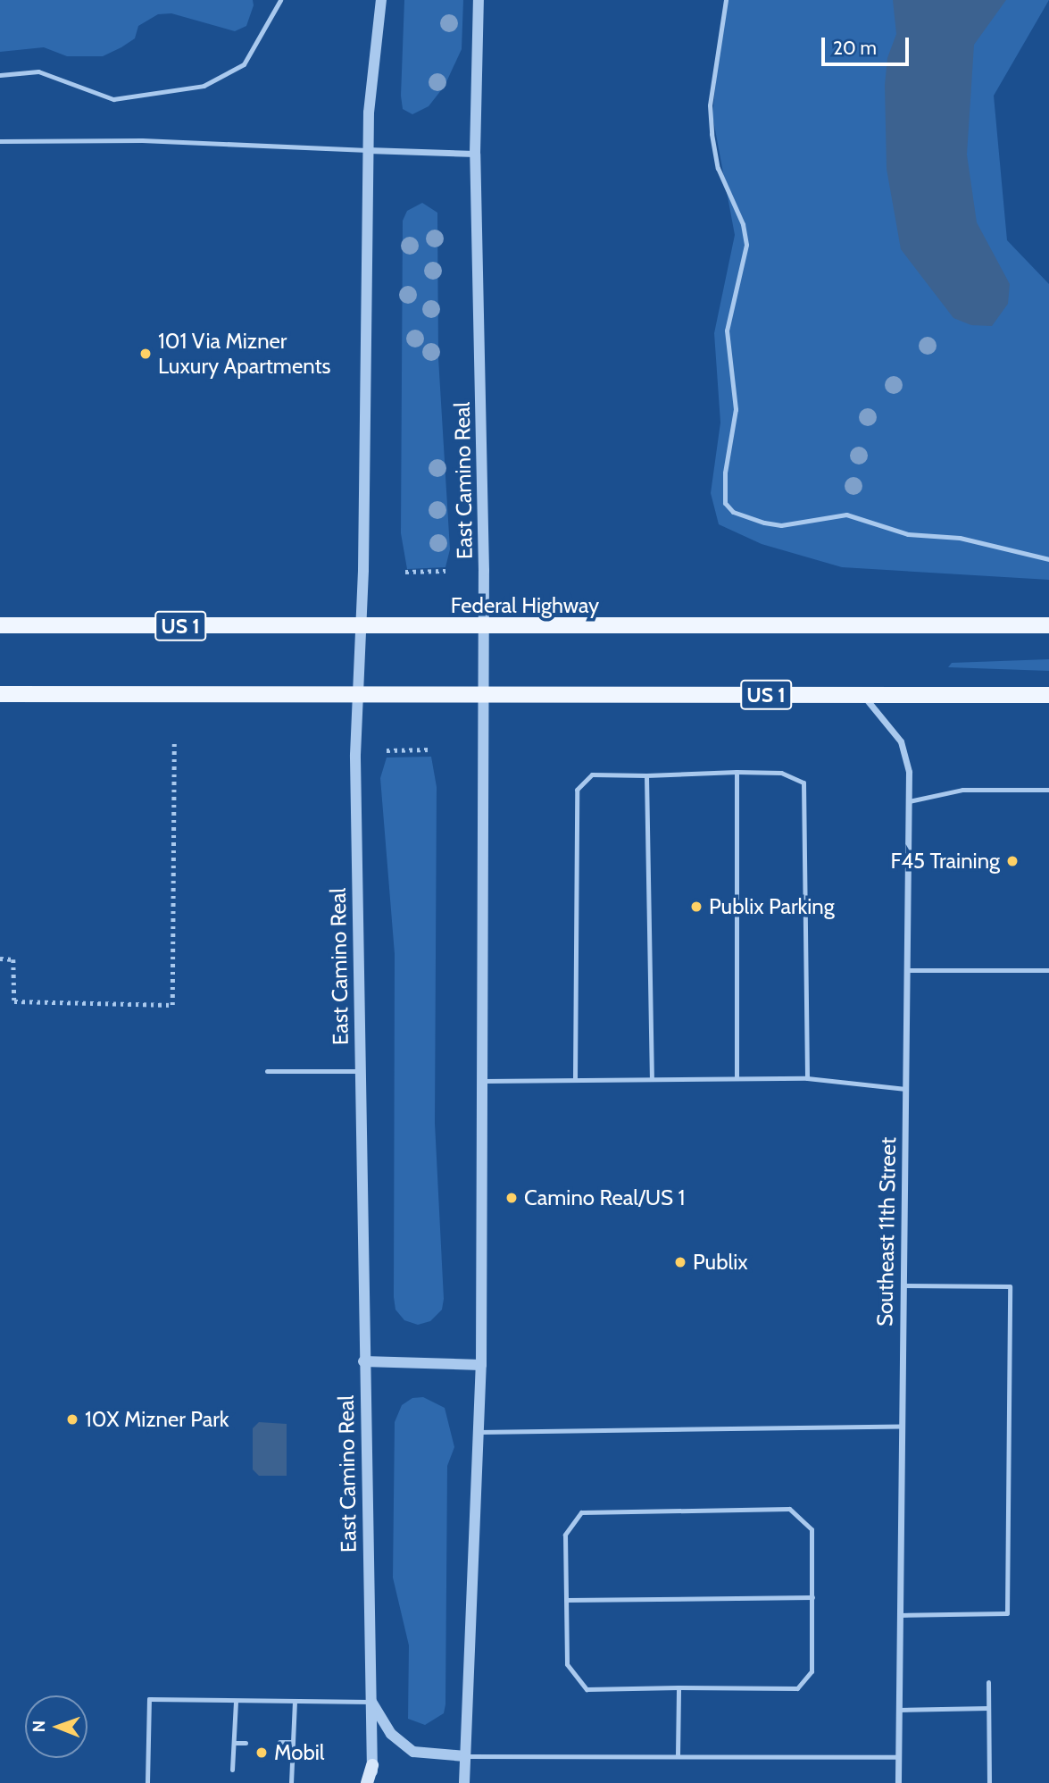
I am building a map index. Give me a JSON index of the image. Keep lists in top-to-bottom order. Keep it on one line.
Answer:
{"streets":{"main road":["Federal Highway","US 1"],"street":["East Camino Real","Southeast 11th Street"]},"crossings":[["East Camino Real","Federal Highway"],["East Camino Real","US 1"],["US 1","Southeast 11th Street"]],"places":["101 Via Mizner Luxury Apartments","F45 Training","Publix Parking","Camino Real/US 1","Publix","10X Mizner Park","Mobil"],"scale_bar":"20 m","north":"left"}
